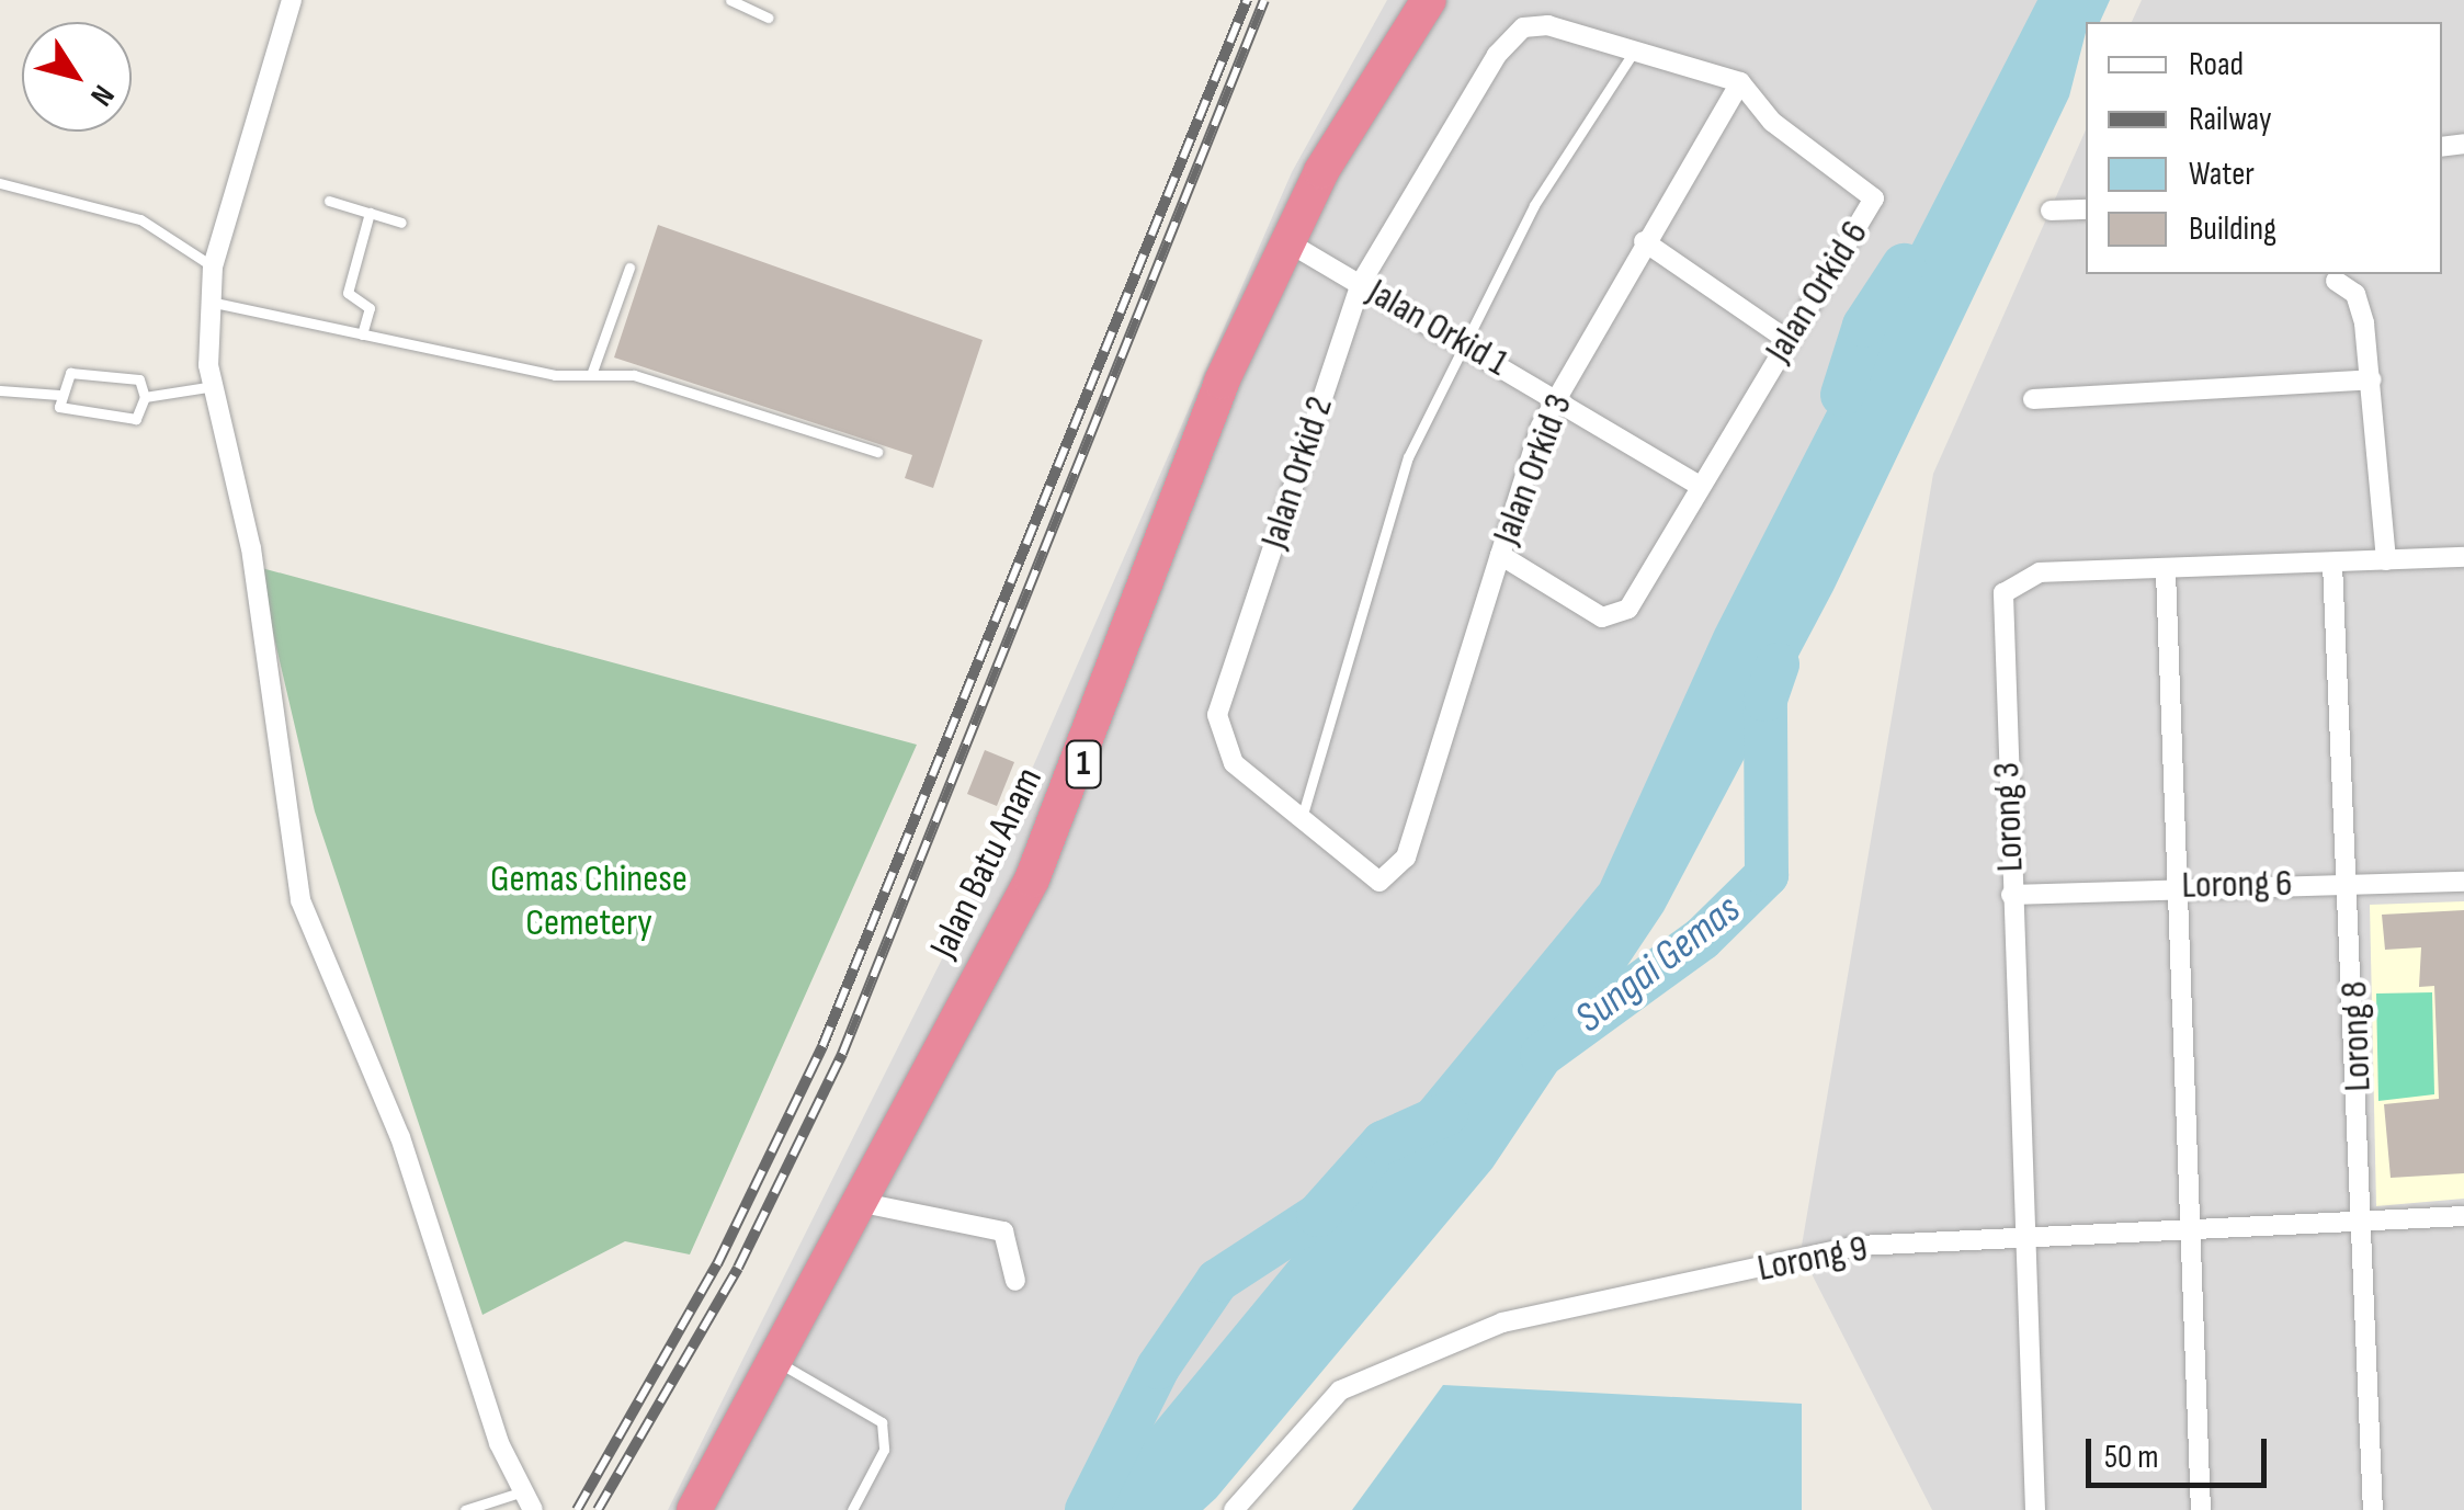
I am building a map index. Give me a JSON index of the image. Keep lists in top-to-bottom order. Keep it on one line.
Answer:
{"streets":{"highway":["1","Jalan Batu Anam"],"street":["Jalan Orkid 6","Jalan Orkid 1","Jalan Orkid 3","Jalan Orkid 2","Lorong 3","Lorong 6","Lorong 8","Lorong 9"]},"crossings":[["Jalan Orkid 6","Jalan Orkid 1"],["Jalan Orkid 6","Jalan Orkid 3"],["Jalan Orkid 1","Jalan Orkid 3"],["Jalan Orkid 1","Jalan Orkid 2"],["Jalan Orkid 1","Jalan Batu Anam"],["Jalan Orkid 3","Jalan Orkid 2"],["Lorong 3","Lorong 6"],["Lorong 3","Lorong 8"],["Lorong 3","Lorong 9"],["Lorong 6","Lorong 8"],["Lorong 8","Lorong 9"]],"water":["Sungai Gemas"],"parks":["Gemas Chinese Cemetery"],"legend":["Road","Railway","Water","Building"],"scale_bar":"50 m","north":"bottom right"}
